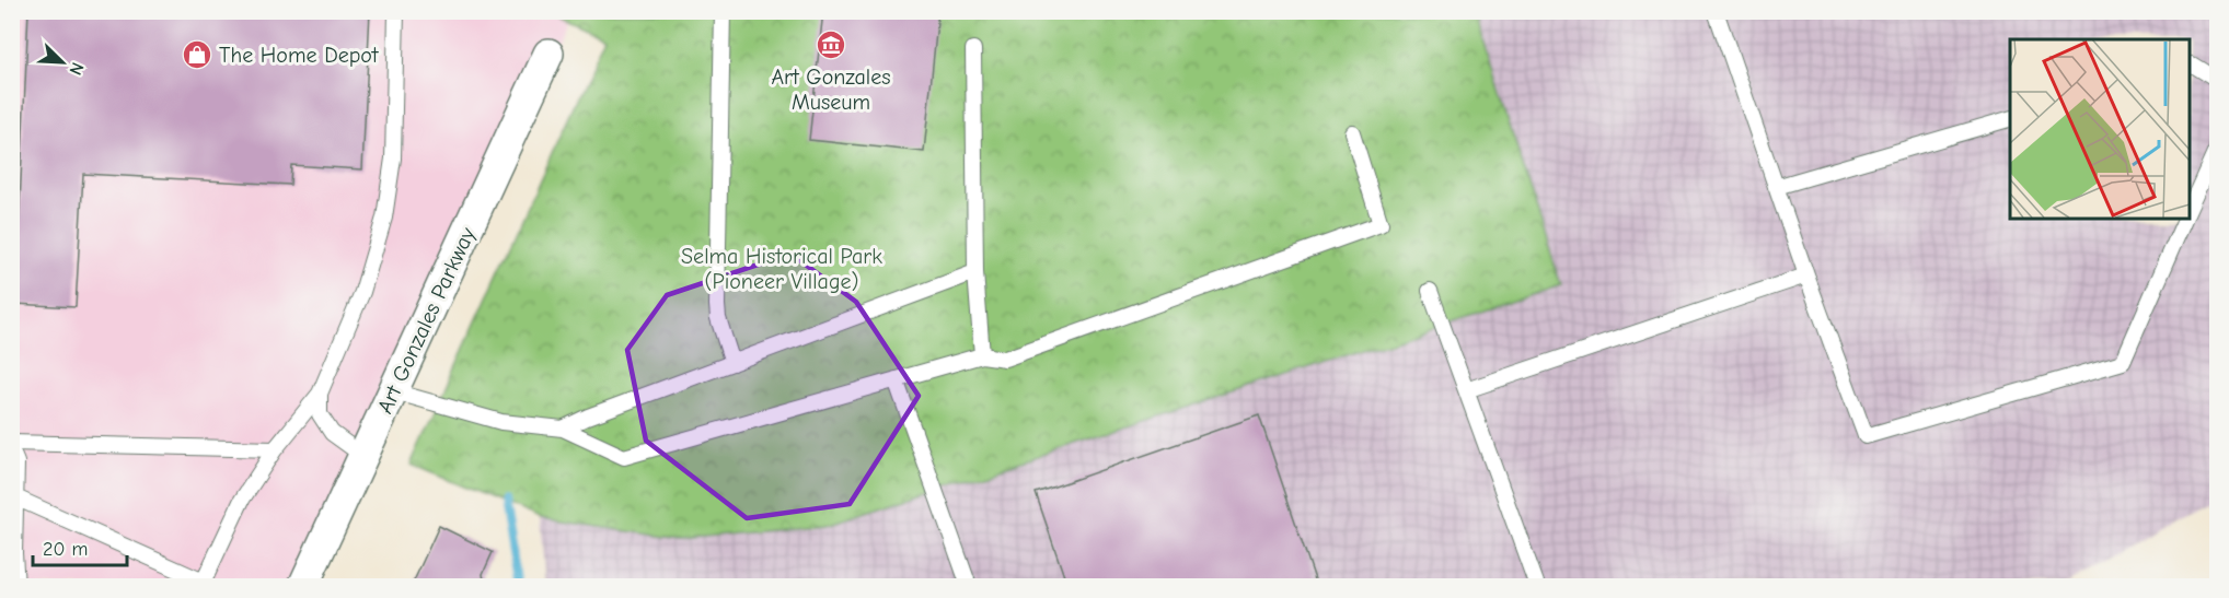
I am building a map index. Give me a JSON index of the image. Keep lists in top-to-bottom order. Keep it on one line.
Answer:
{"streets":{"street":["Art Gonzales Parkway"]},"parks":["Selma Historical Park (Pioneer Village)"],"places":{"museum":["Art Gonzales Museum"],"shop":["The Home Depot"]},"scale_bar":"20 m","north":"bottom right"}
